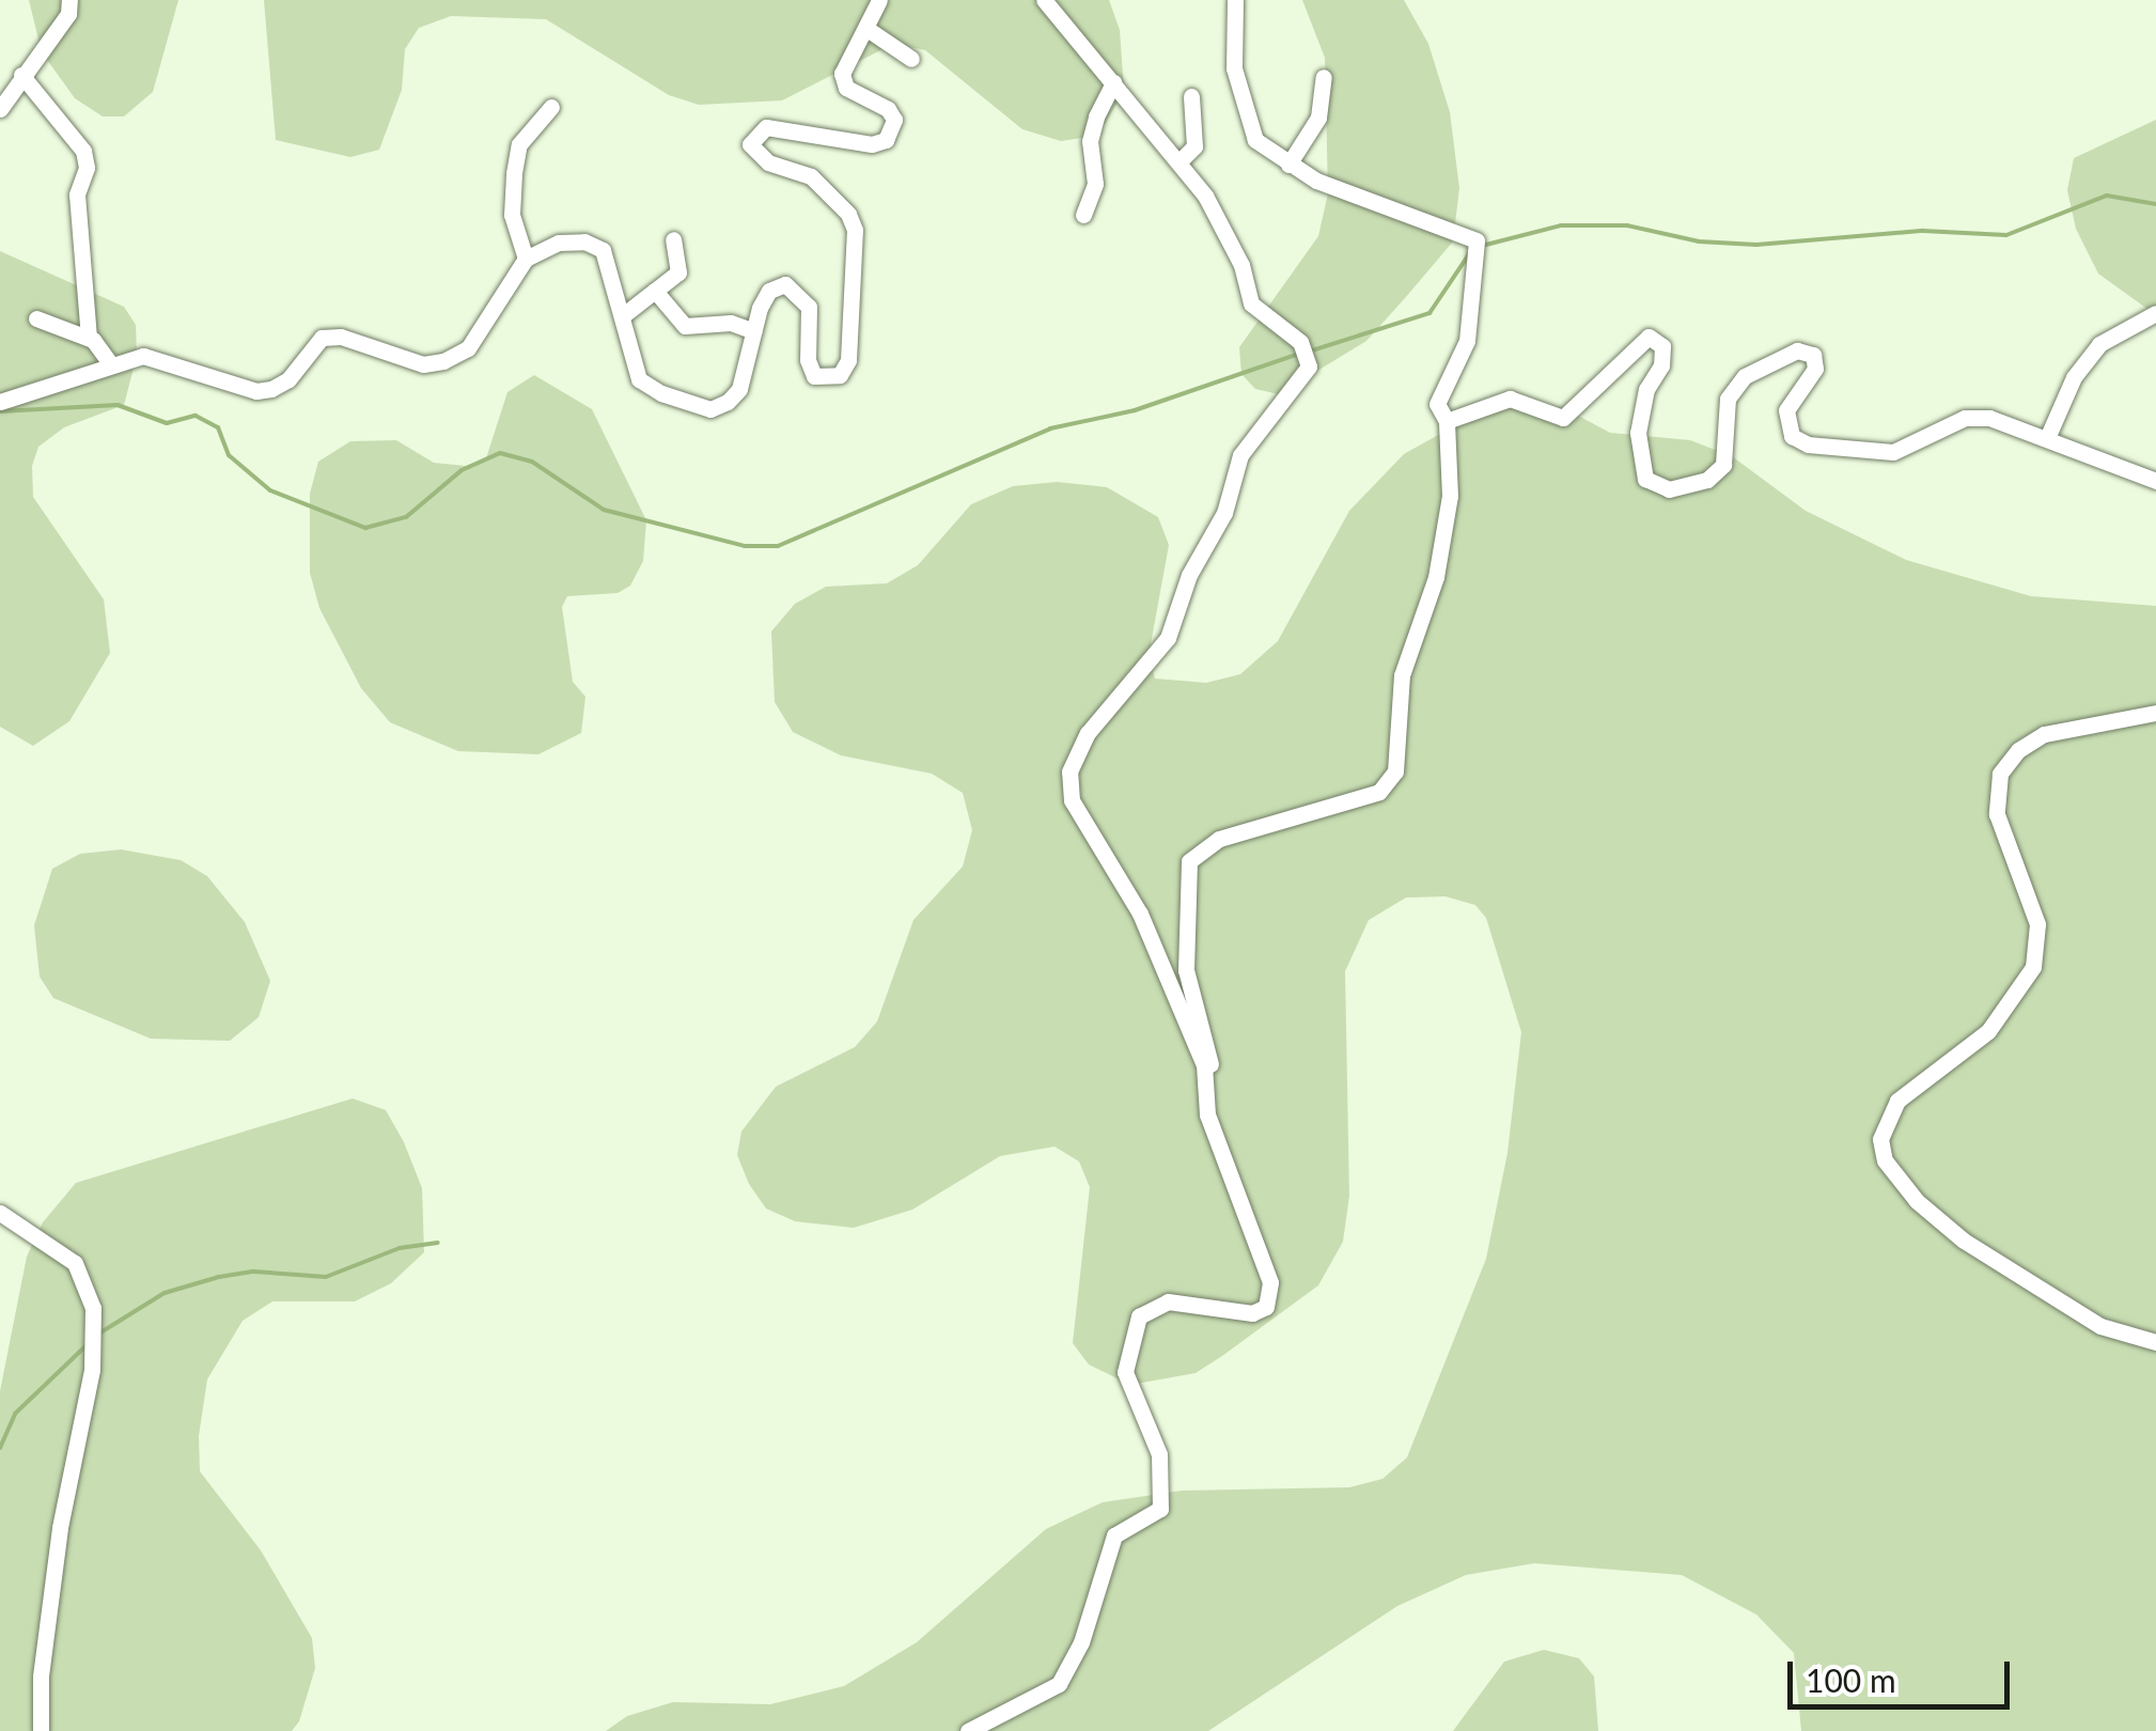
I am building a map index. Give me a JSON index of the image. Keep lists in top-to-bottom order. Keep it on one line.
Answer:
{"scale_bar":"100 m"}
